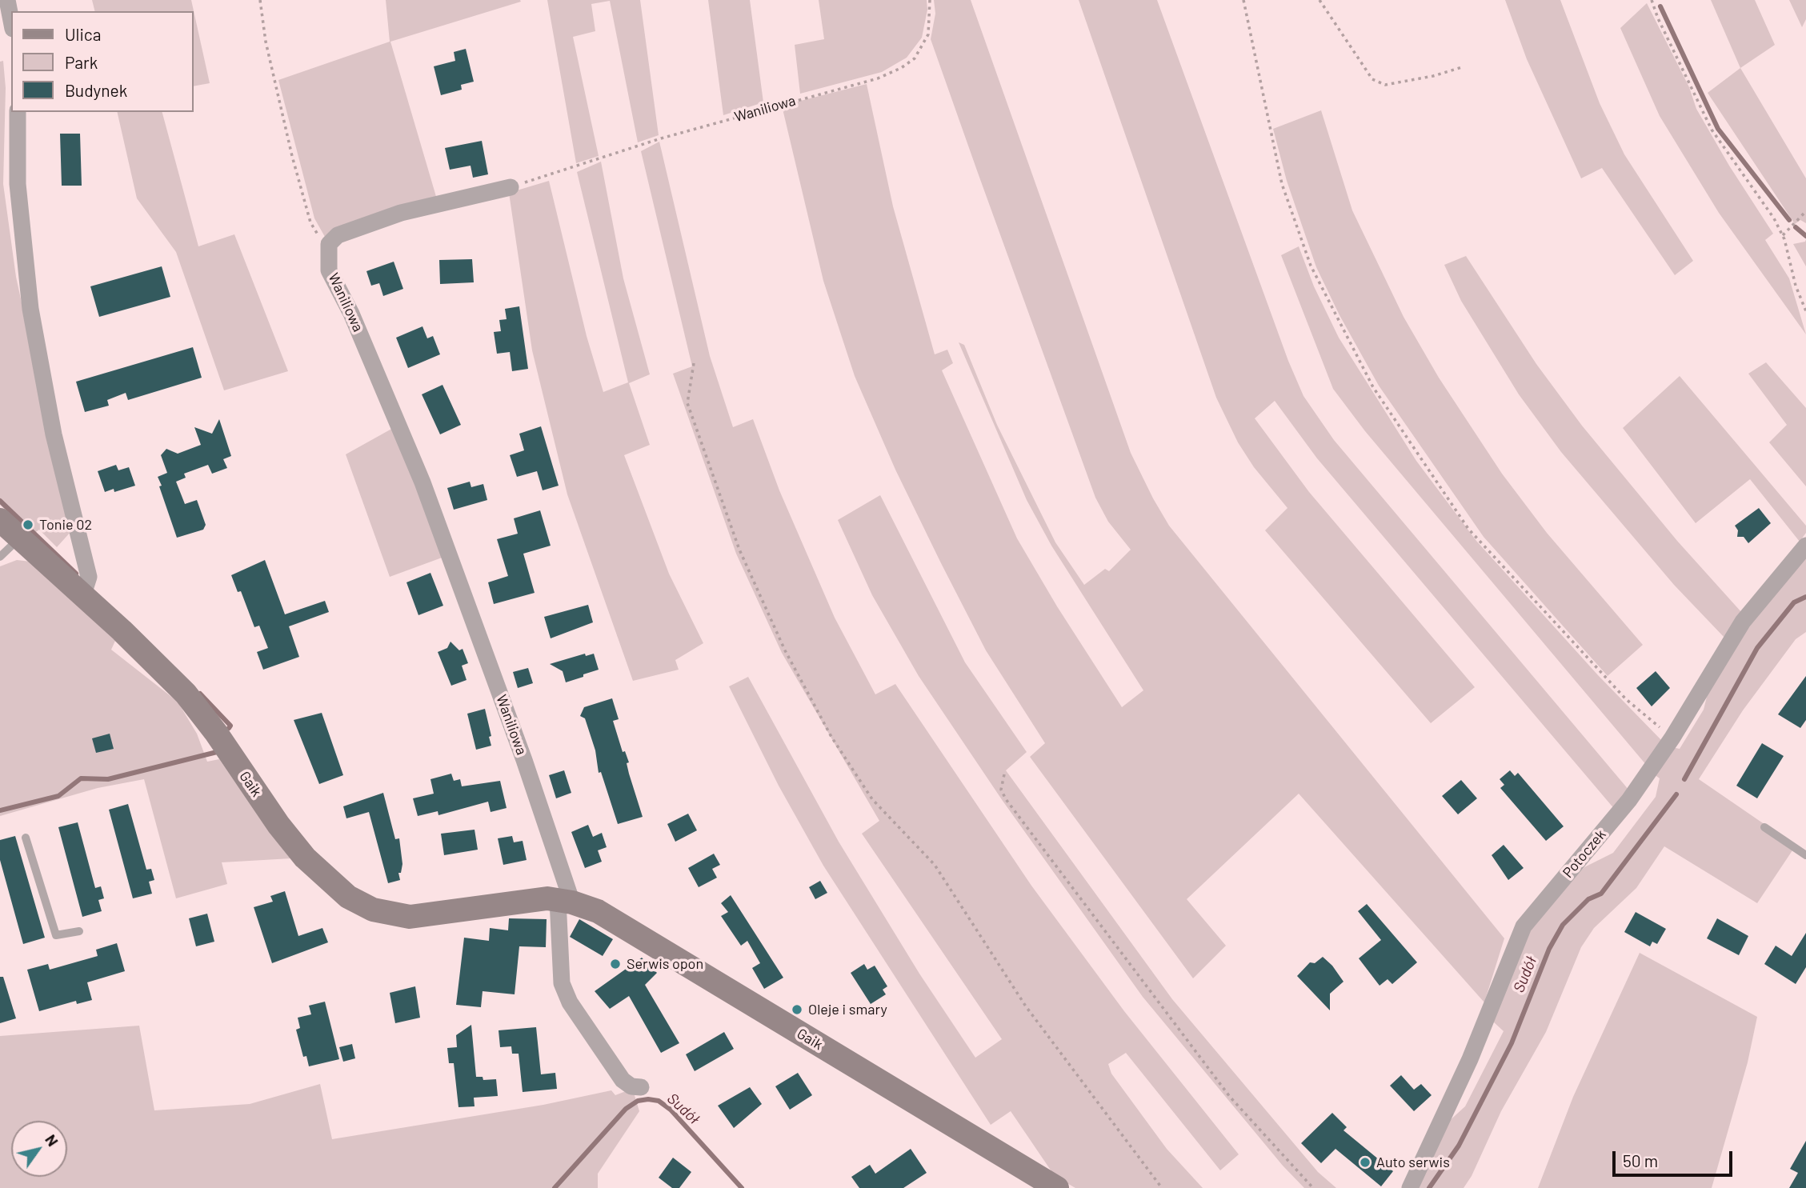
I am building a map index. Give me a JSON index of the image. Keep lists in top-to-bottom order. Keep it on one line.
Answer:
{"streets":{"street":["Waniliowa","Gaik","Potoczek"]},"crossings":[["Waniliowa","Gaik"]],"water":["Sudół"],"places":["Tonie 02","Serwis opon","Oleje i smary","Auto serwis"],"legend":["Ulica","Park","Budynek"],"scale_bar":"50 m","north":"top right"}
